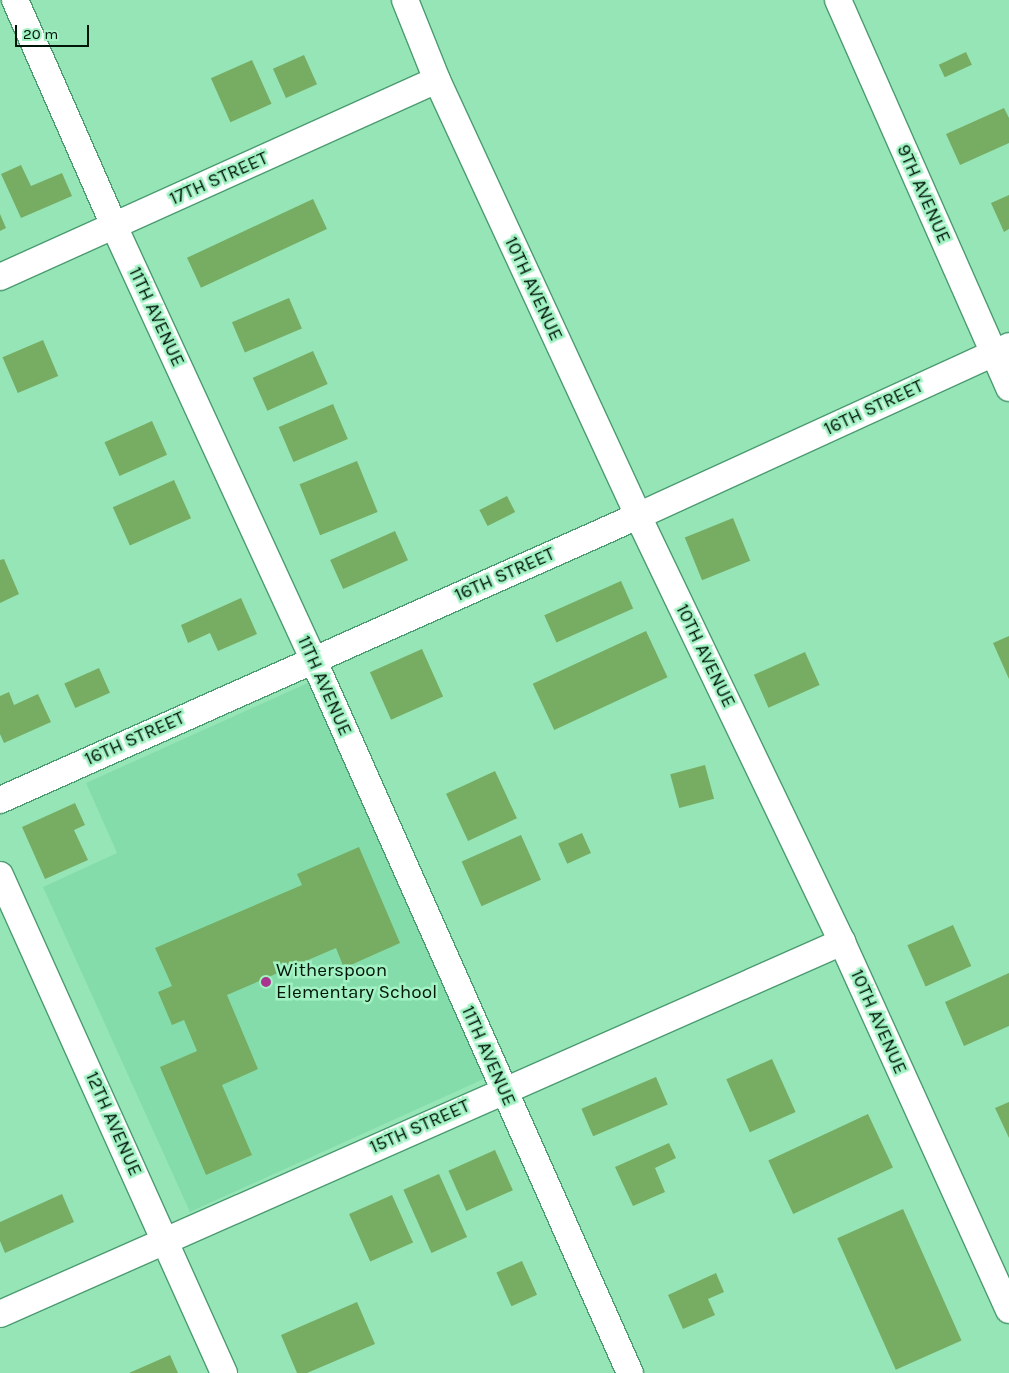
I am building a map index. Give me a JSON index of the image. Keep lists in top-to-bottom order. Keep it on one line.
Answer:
{"streets":{"street":["17TH STREET","9TH AVENUE","10TH AVENUE","11TH AVENUE","16TH STREET","12TH AVENUE","15TH STREET"]},"crossings":[["17TH STREET","10TH AVENUE"],["17TH STREET","11TH AVENUE"],["9TH AVENUE","16TH STREET"],["10TH AVENUE","16TH STREET"],["10TH AVENUE","15TH STREET"],["11TH AVENUE","16TH STREET"],["11TH AVENUE","15TH STREET"],["12TH AVENUE","15TH STREET"]],"places":["Witherspoon Elementary School"],"scale_bar":"20 m"}
